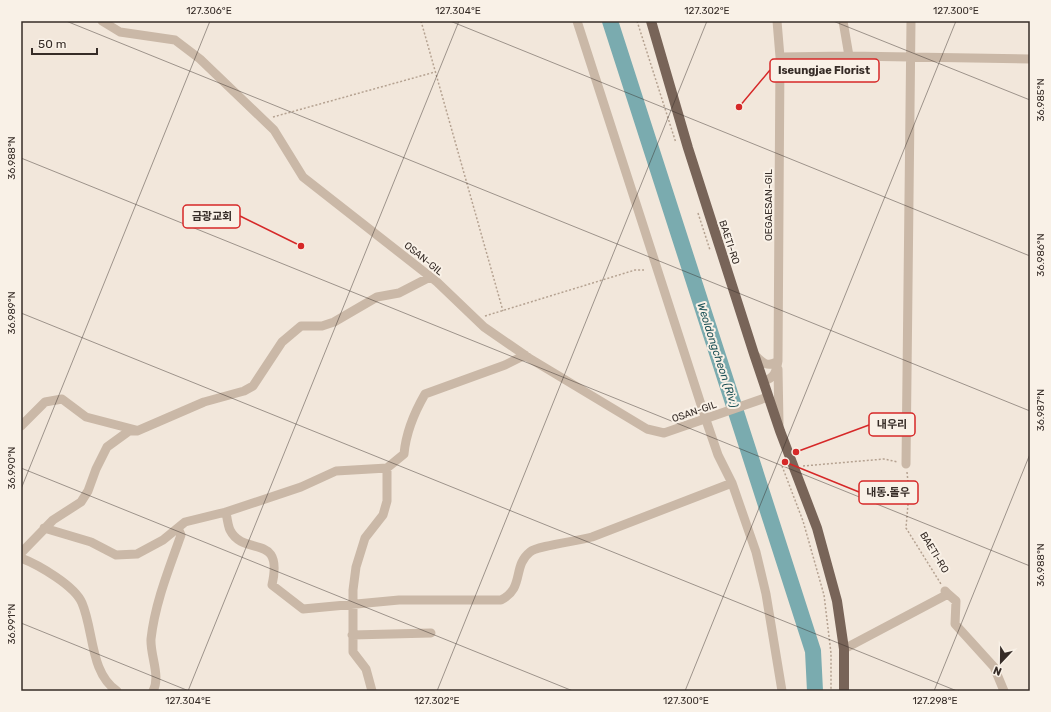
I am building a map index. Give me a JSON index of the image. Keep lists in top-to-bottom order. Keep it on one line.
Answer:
{"streets":{"main road":["BAETI-RO"],"street":["OEGAESAN-GIL","OSAN-GIL"]},"crossings":[["OEGAESAN-GIL","BAETI-RO"],["BAETI-RO","OSAN-GIL"]],"water":["Weoldongcheon (Riv.)"],"places":["Iseungjae Florist","금광교회","내우리","내동.돌우"],"scale_bar":"50 m","north":"bottom","coordinates":["127.306°E","127.304°E","127.302°E","127.300°E","36.985°N","36.988°N","36.986°N","36.989°N","36.987°N","36.990°N","36.991°N","127.298°E"]}
